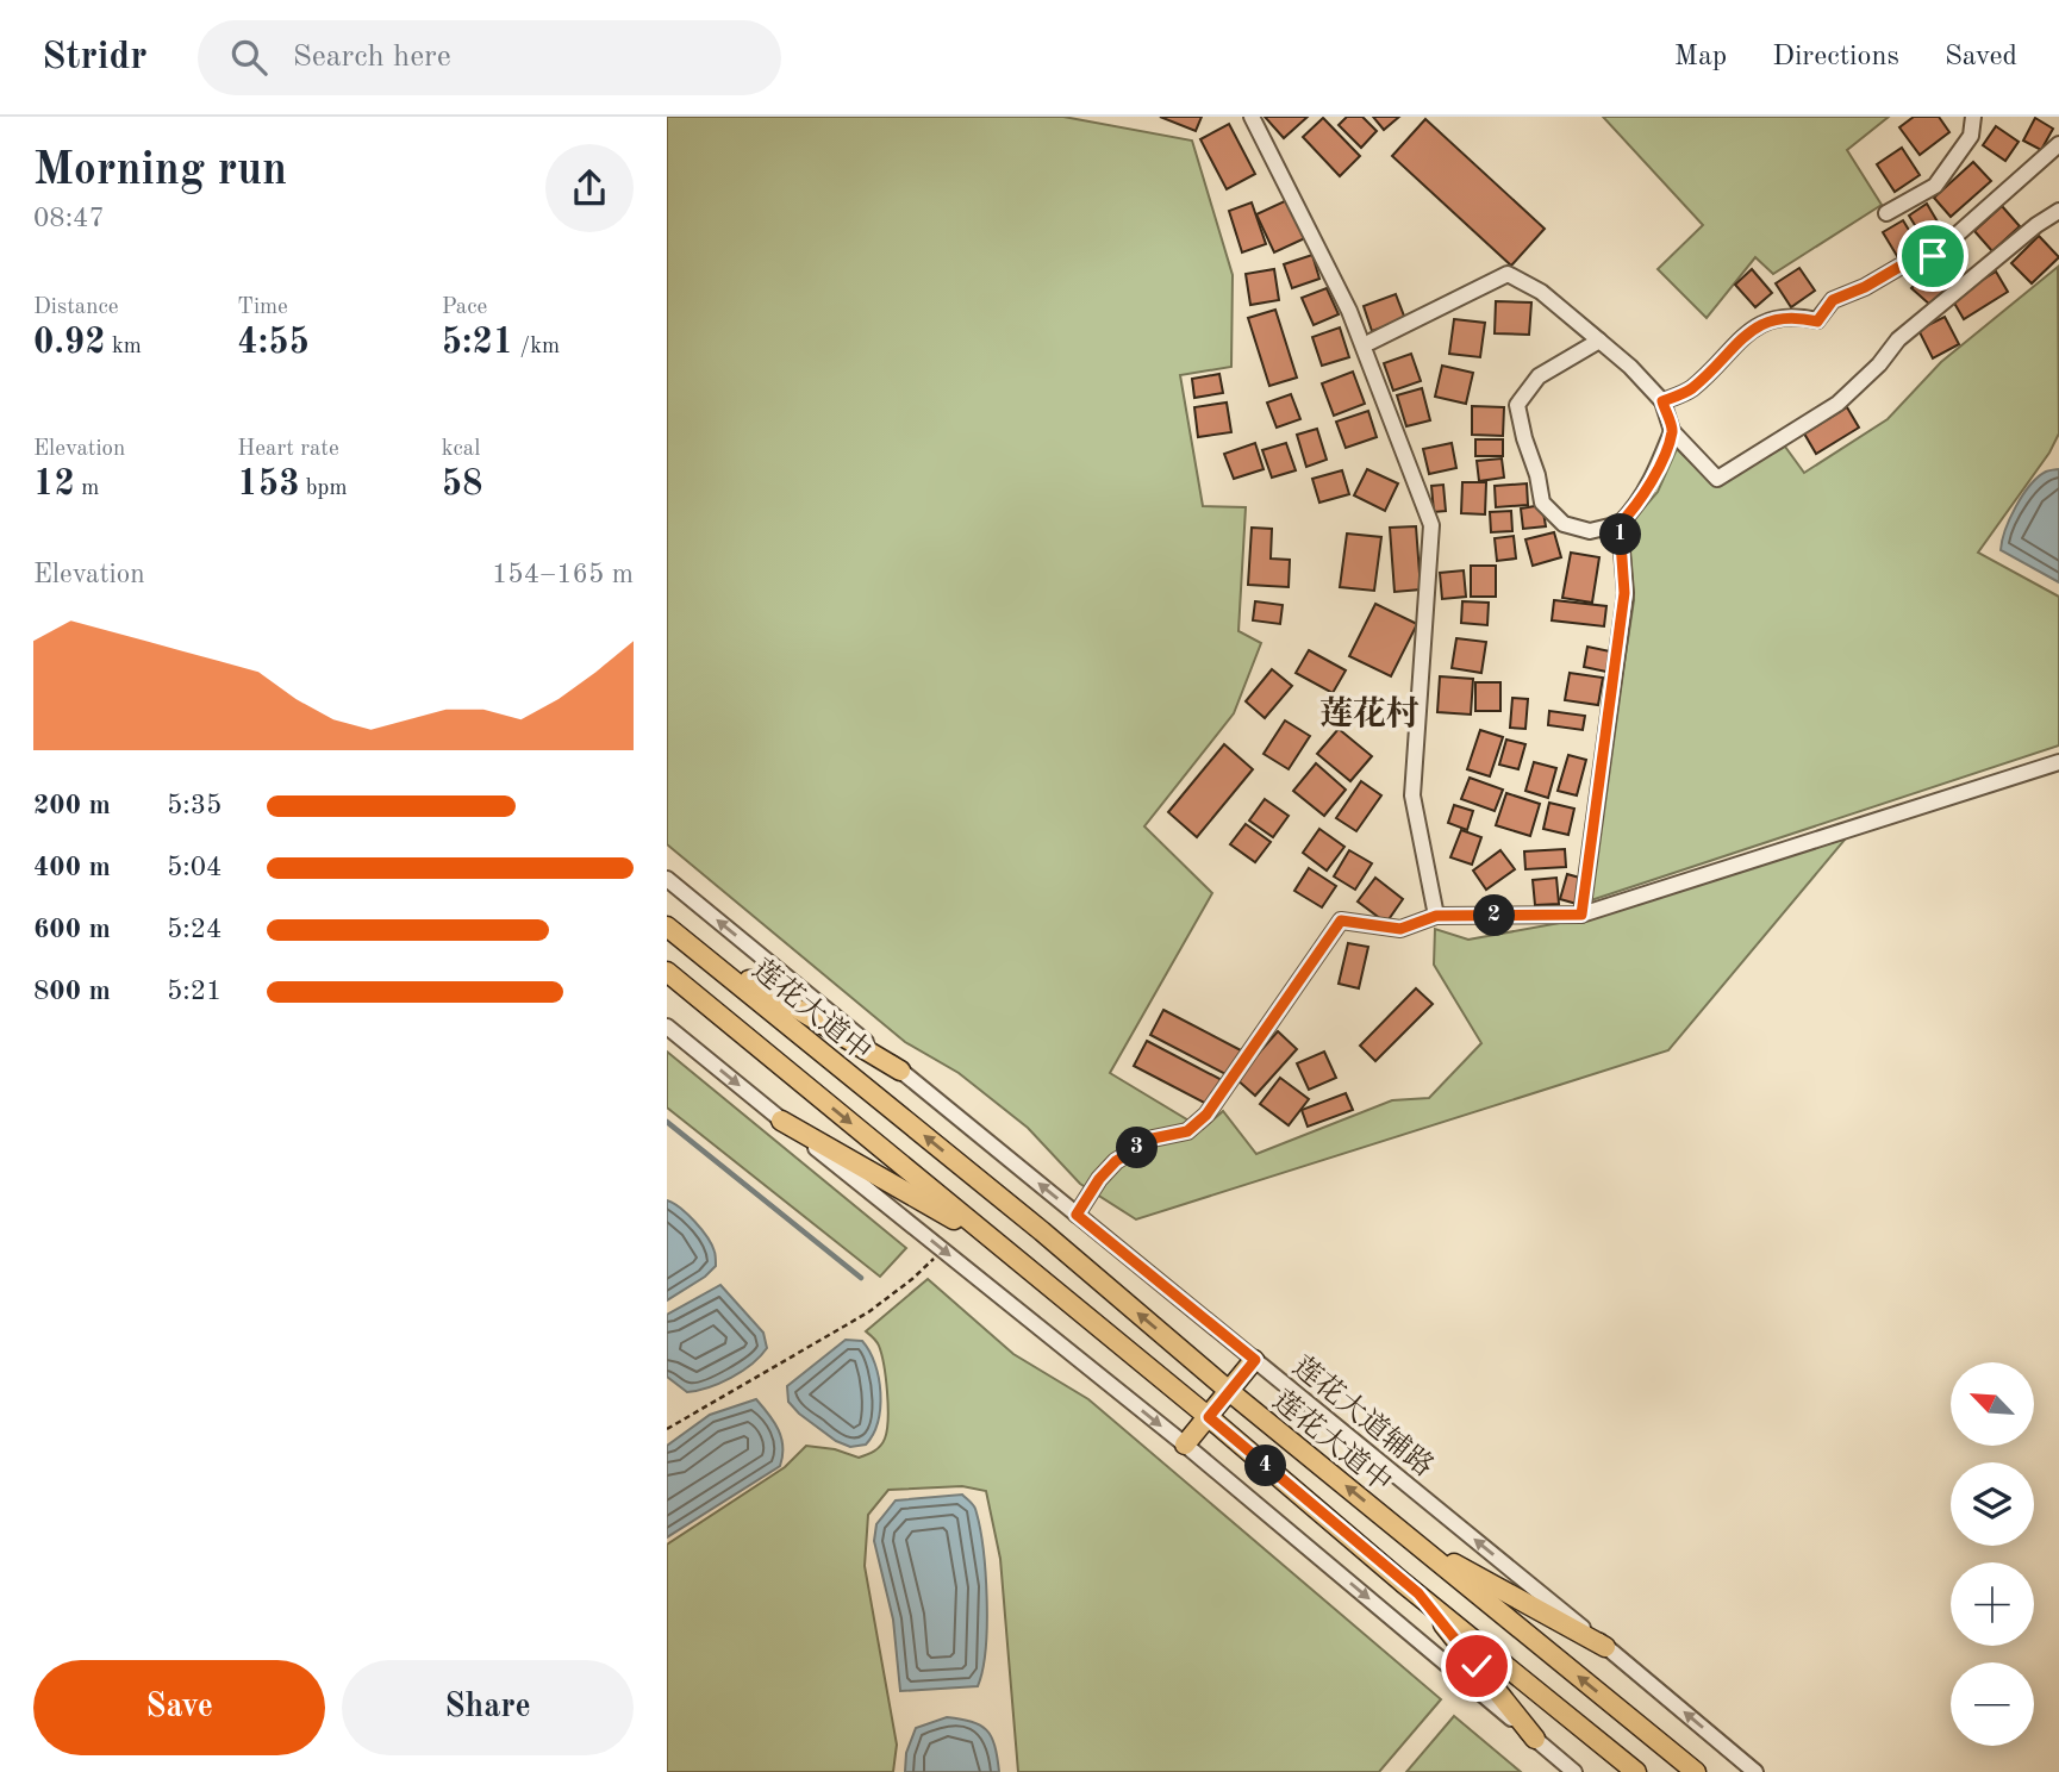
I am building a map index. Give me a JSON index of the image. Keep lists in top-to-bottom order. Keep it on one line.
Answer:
{"streets":{"main road":["莲花大道中"],"street":["莲花大道辅路"]},"districts":["莲花村"],"north":"top left","page":{"header":"Stridr","search":"Search here","nav":["Map","Directions","Saved"],"heading":["Morning run","08:47"],"stats":[["Distance","0.92 km"],["Time","4:55"],["Pace","5:21 /km"],["Elevation","12 m"],["Heart rate","153 bpm"],["kcal","58"]],"pins":["1","2","3","4"],"chart":["Elevation","154–165 m"],"list":[{"name":"200 m","note":"5:35"},{"name":"400 m","note":"5:04"},{"name":"600 m","note":"5:24"},{"name":"800 m","note":"5:21"}],"map_buttons":["+","−"],"buttons":["Save","Share"]}}
